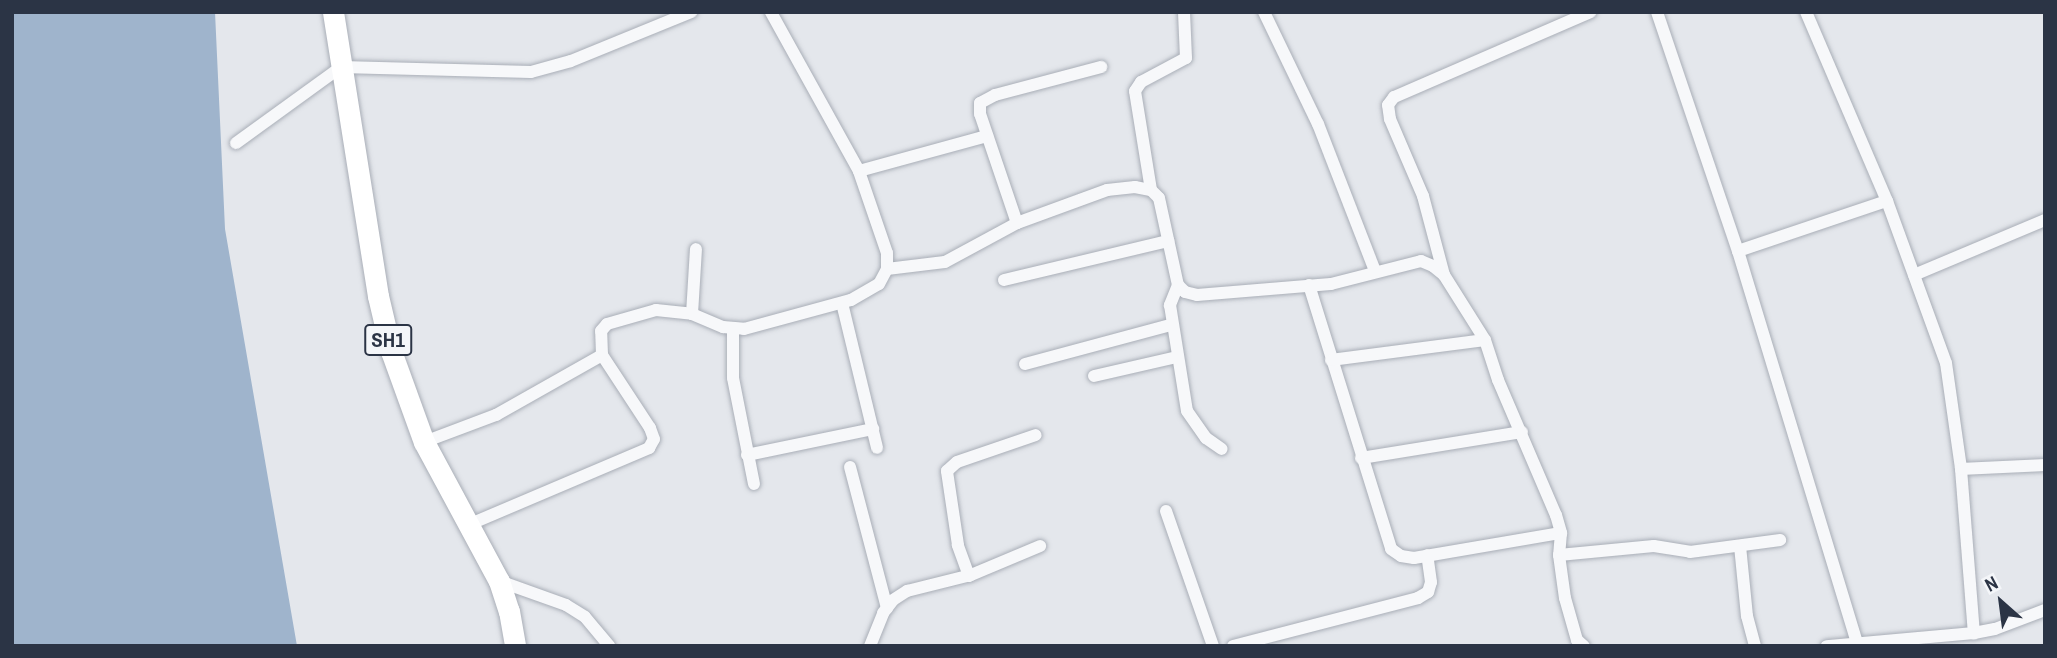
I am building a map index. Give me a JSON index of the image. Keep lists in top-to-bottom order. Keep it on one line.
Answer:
{"streets":{"main road":["SH1"]},"north":"top left"}
